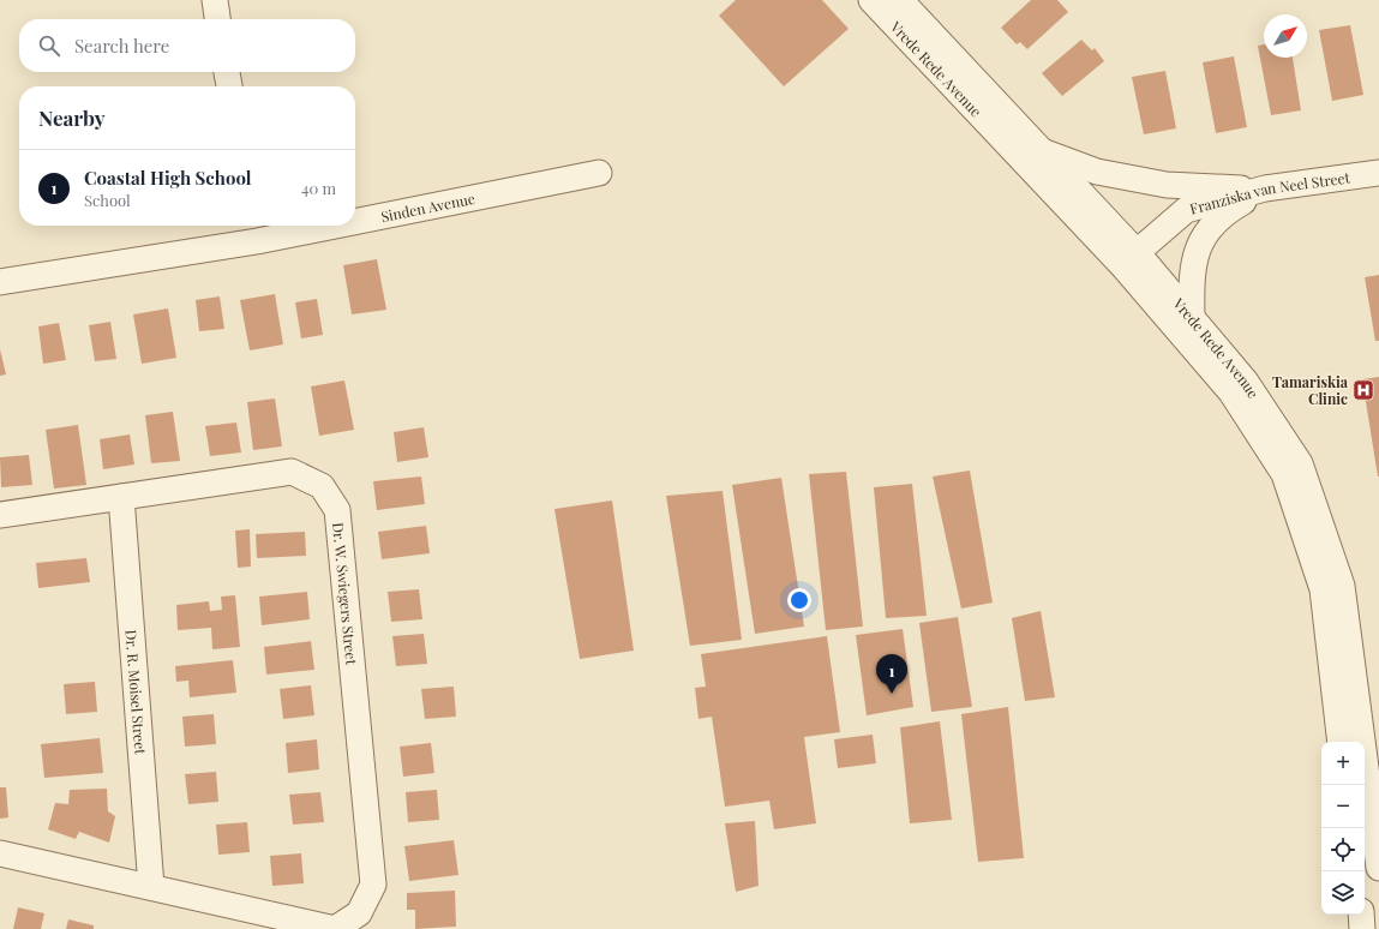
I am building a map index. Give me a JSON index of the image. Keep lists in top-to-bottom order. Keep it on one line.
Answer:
{"streets":{"street":["Vrede Rede Avenue","Franziska van Neel Street","Sinden Avenue","Dr. W. Swiegers Street","Dr. R. Moisel Street"]},"crossings":[["Vrede Rede Avenue","Franziska van Neel Street"],["Dr. W. Swiegers Street","Dr. R. Moisel Street"]],"places":{"hospital":["Tamariskia Clinic"]},"north":"top right","page":{"search":"Search here","heading":"Nearby","list":[{"mark":"1","name":"Coastal High School","note":"School","value":"40 m"}],"pins":"1","map_buttons":["+","−"]}}
